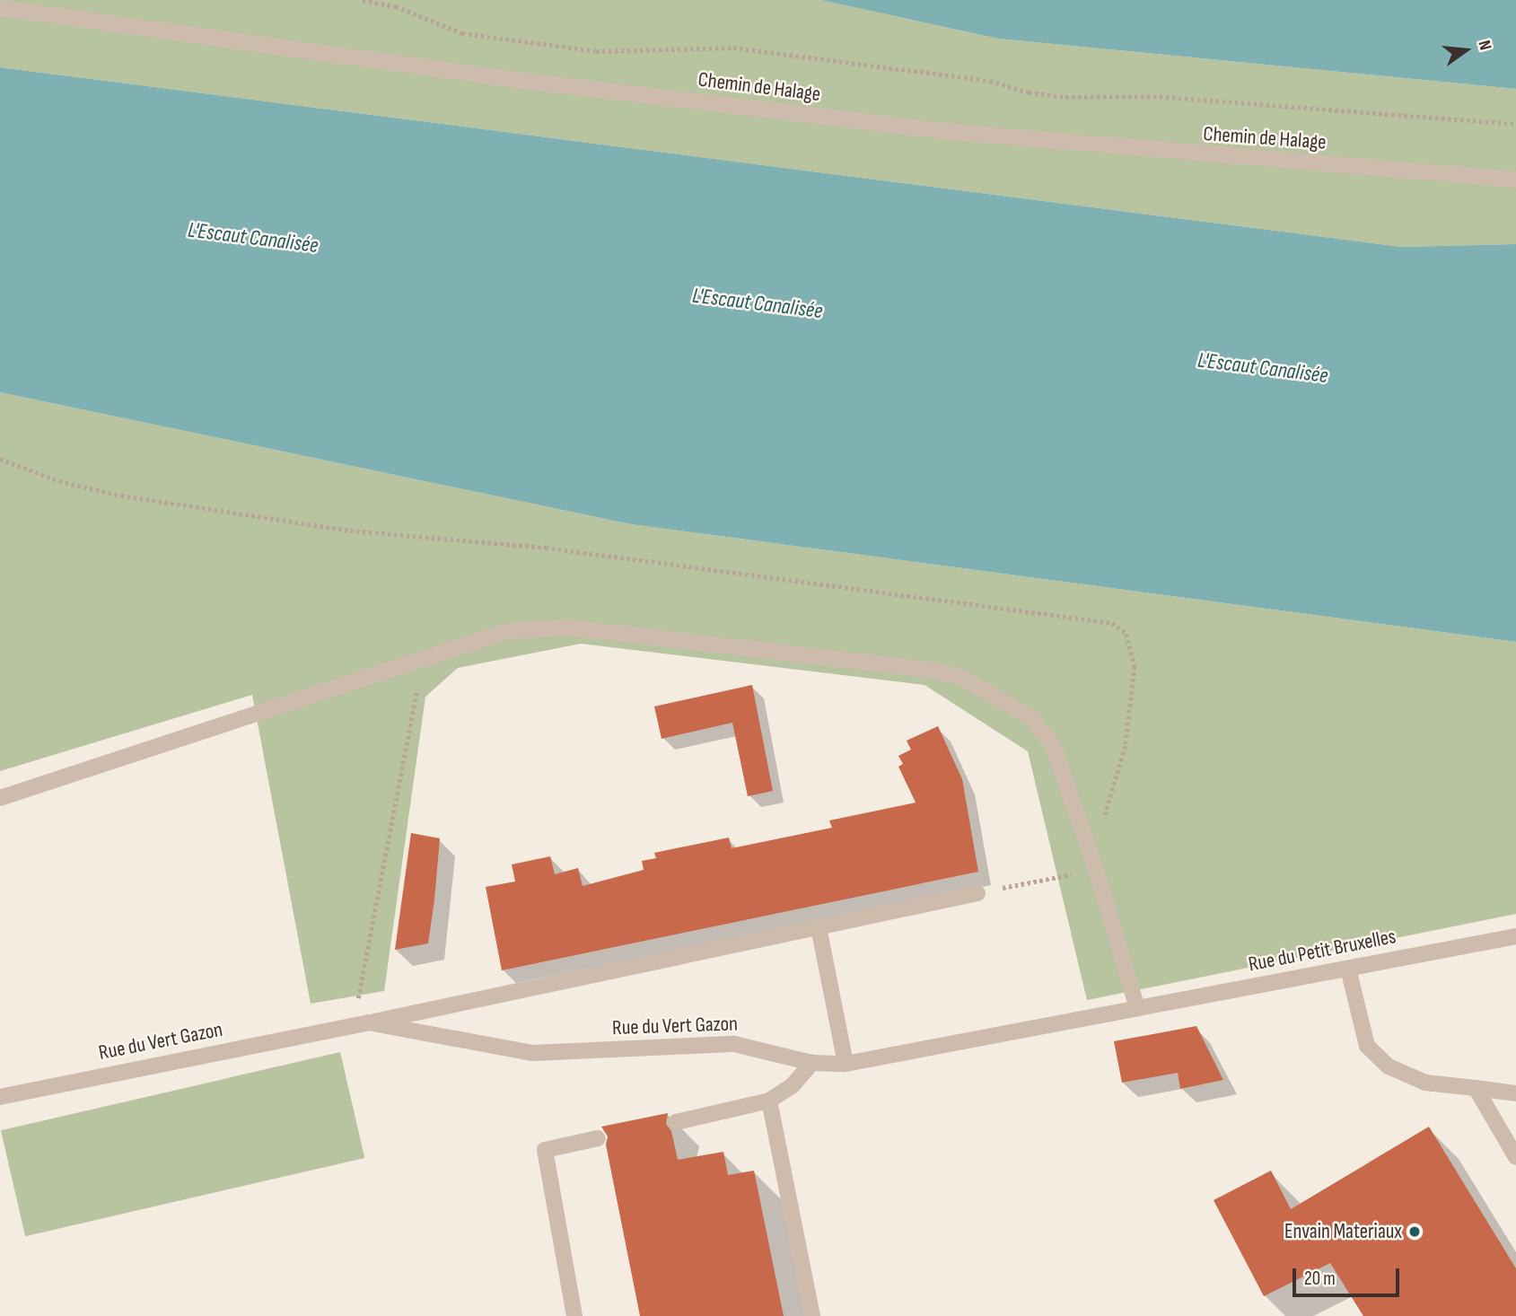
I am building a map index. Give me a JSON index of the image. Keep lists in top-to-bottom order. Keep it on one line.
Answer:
{"streets":{"street":["Chemin de Halage","Rue du Petit Bruxelles","Rue du Vert Gazon"]},"crossings":[["Rue du Petit Bruxelles","Rue du Vert Gazon"]],"water":["L'Escaut Canalisée"],"places":["Envain Materiaux"],"scale_bar":"20 m","north":"right"}
